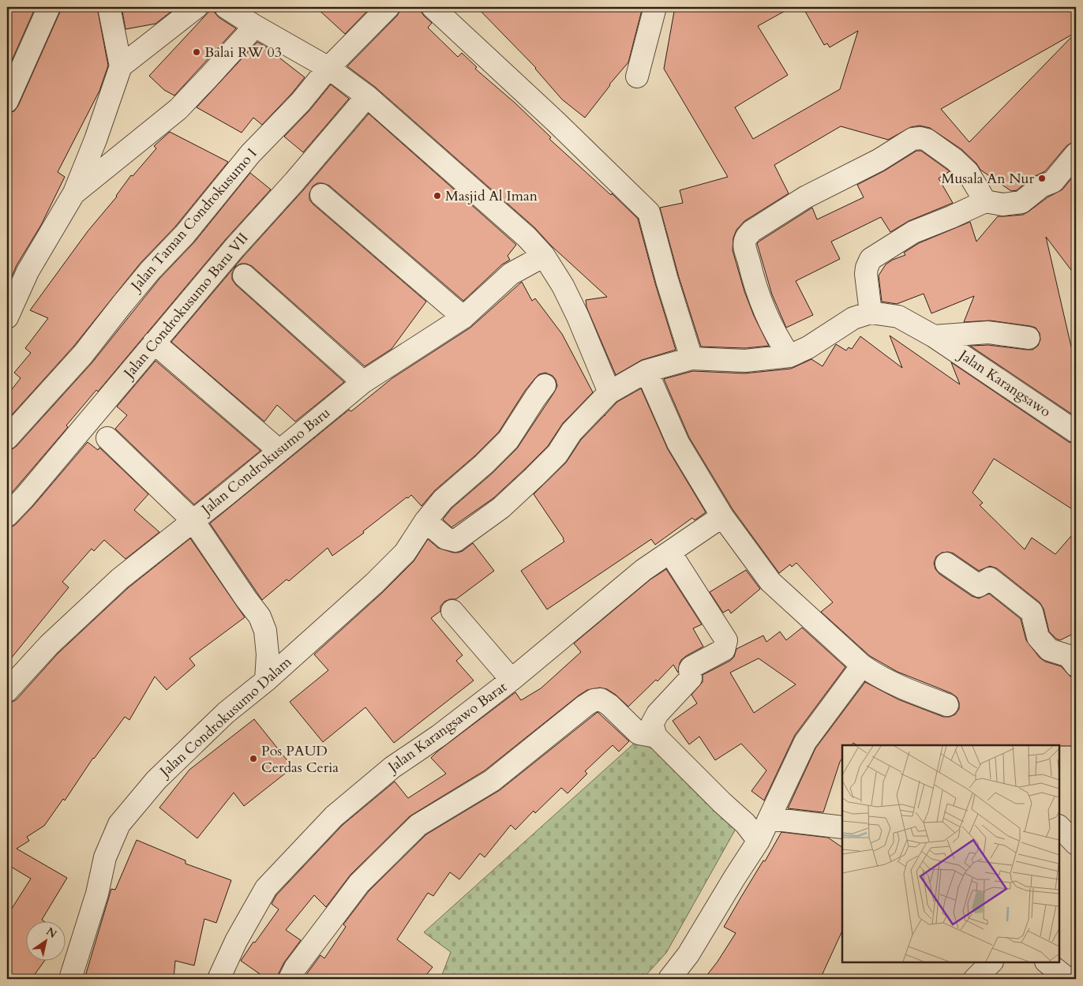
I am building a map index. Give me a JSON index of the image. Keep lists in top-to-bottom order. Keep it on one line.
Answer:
{"streets":{"street":["Jalan Taman Condrokusumo I","Jalan Condrokusumo Baru VII","Jalan Karangsawo","Jalan Condrokusumo Baru","Jalan Condrokusumo Dalam","Jalan Karangsawo Barat"]},"places":["Balai RW 03","Musala An Nur","Masjid Al Iman","Pos PAUD Cerdas Ceria"],"north":"top right"}
